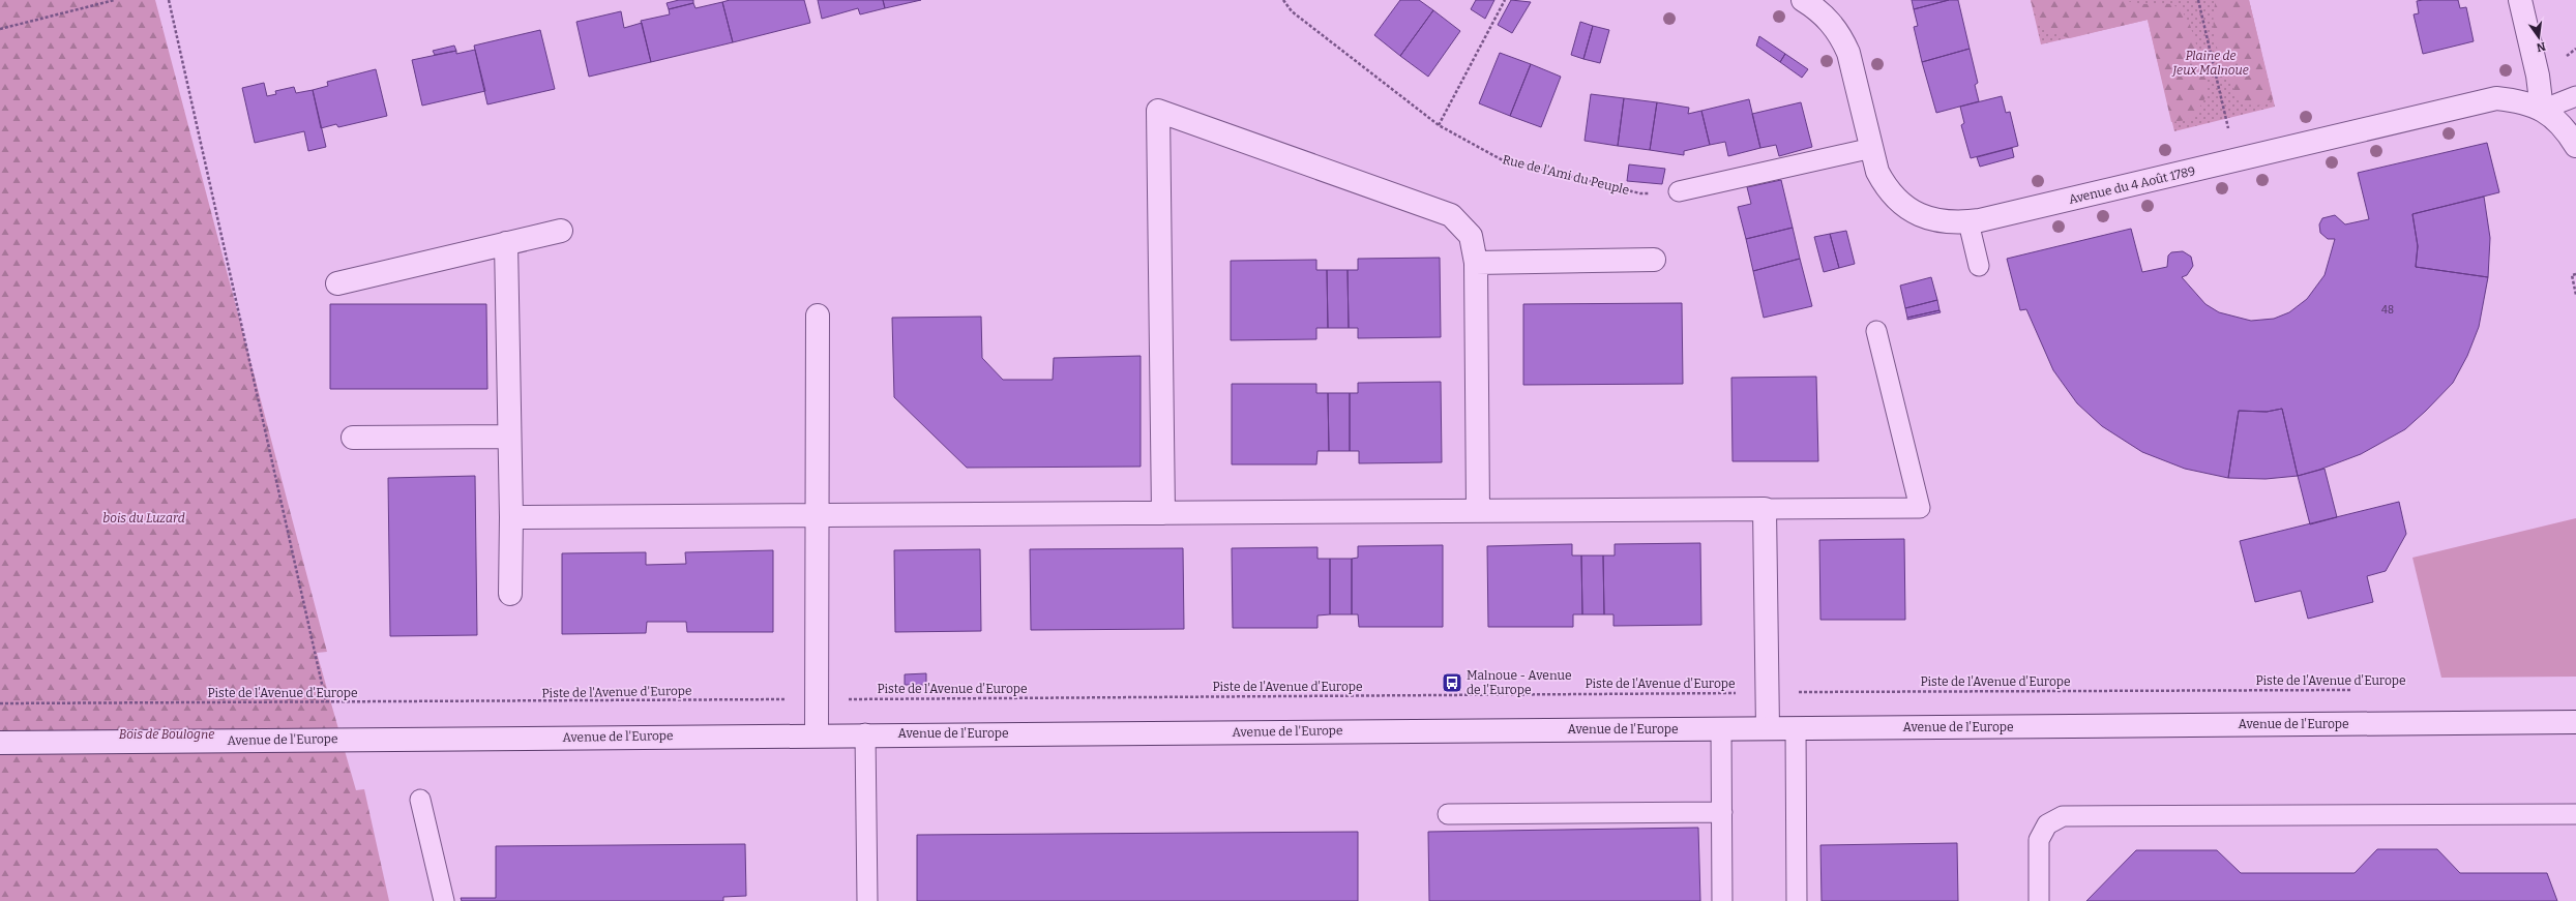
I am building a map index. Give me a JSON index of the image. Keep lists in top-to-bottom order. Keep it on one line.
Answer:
{"streets":{"street":["Avenue du 4 Août 1789","Avenue de l'Europe"],"path":["Rue de l'Ami du Peuple","Piste de l'Avenue d'Europe"]},"parks":["Plaine de Jeux Malnoue","bois du Luzard","Bois de Boulogne"],"places":{"bus stop":["Malnoue - Avenue de l'Europe"]},"house_numbers":["48"],"north":"bottom"}
